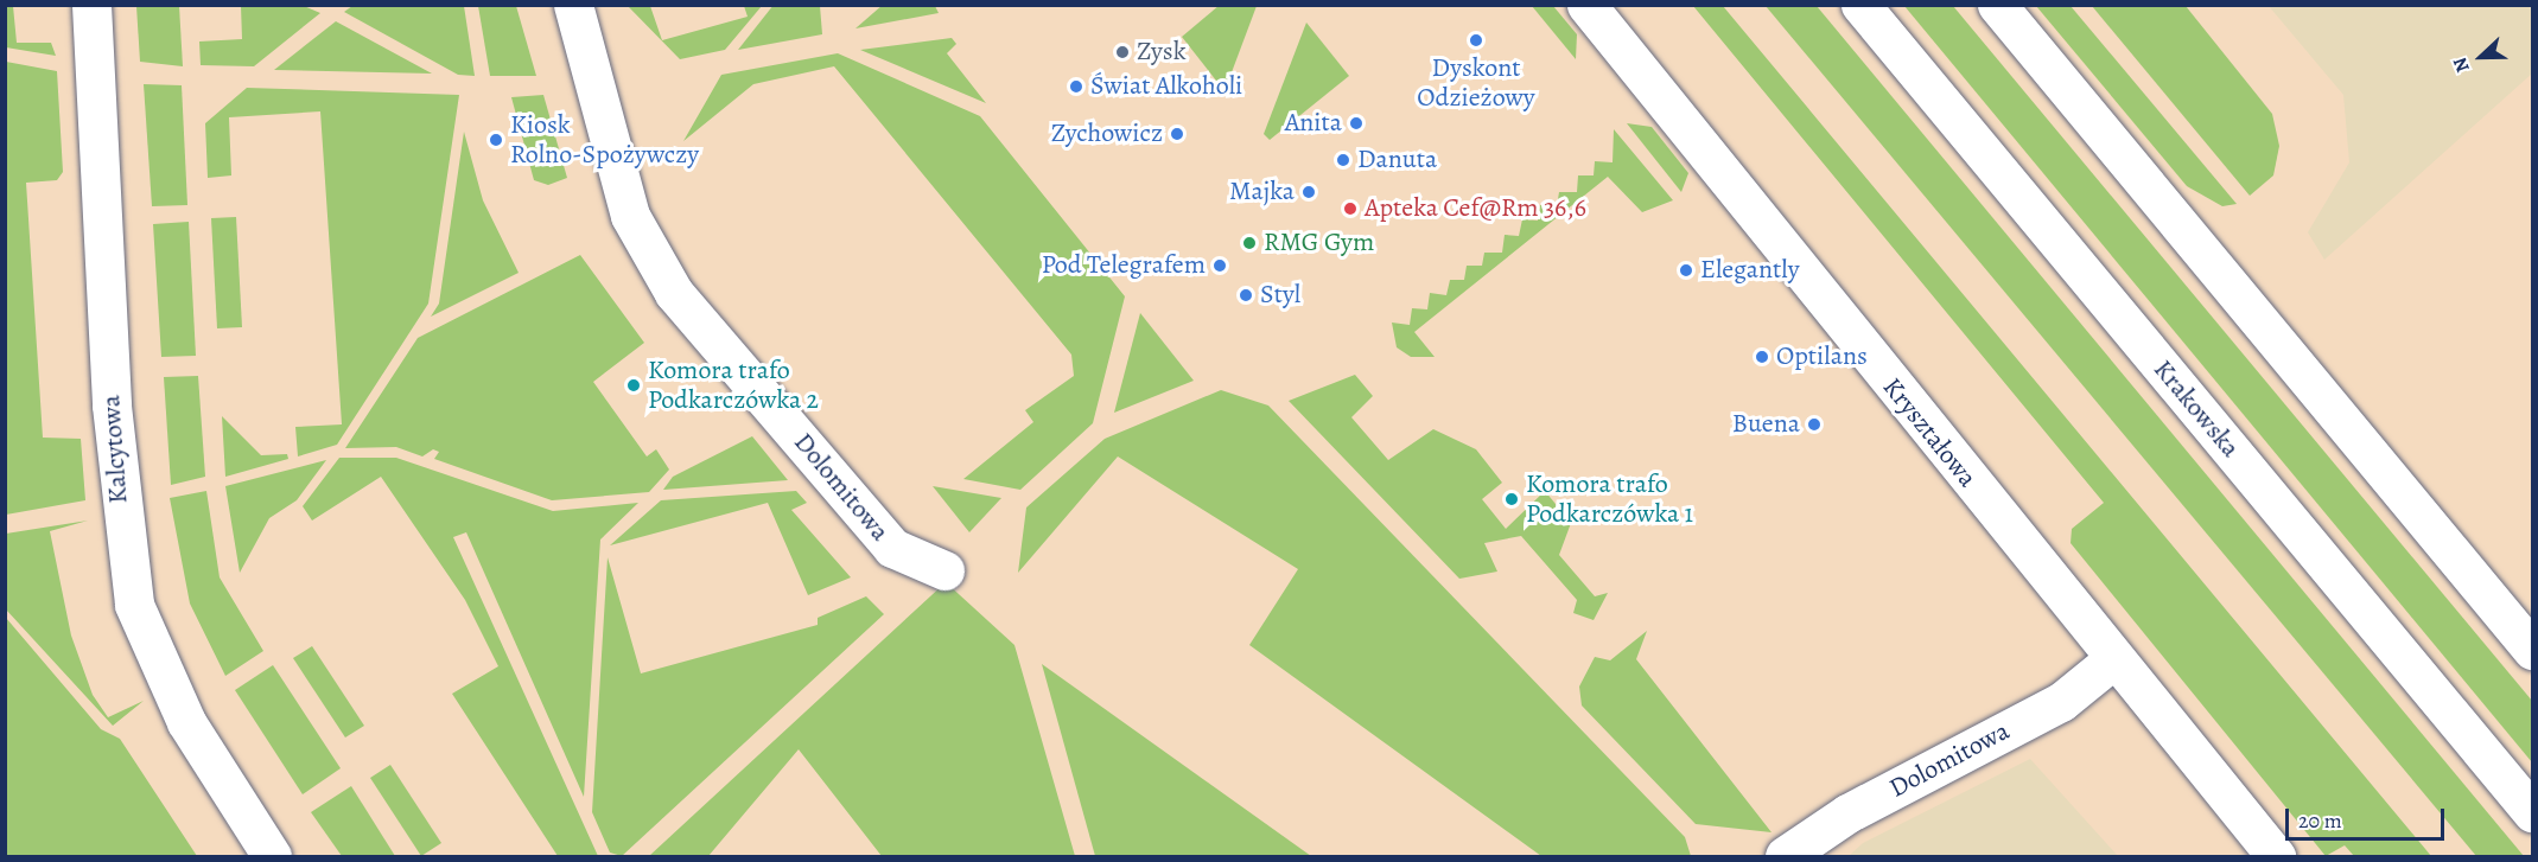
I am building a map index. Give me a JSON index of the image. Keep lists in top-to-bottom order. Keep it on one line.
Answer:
{"streets":{"street":["Krakowska","Kryształowa","Kalcytowa","Dolomitowa"]},"crossings":[["Kryształowa","Dolomitowa"]],"places":["Dyskont Odzieżowy","Zysk","Świat Alkoholi","Anita","Zychowicz","Kiosk Rolno-Spożywczy","Danuta","Majka","Apteka Cef@Rm 36,6","RMG Gym","Pod Telegrafem","Elegantly","Styl","Optilans","Komora trafo Podkarczówka 2","Buena","Komora trafo Podkarczówka 1"],"scale_bar":"20 m","north":"left"}
